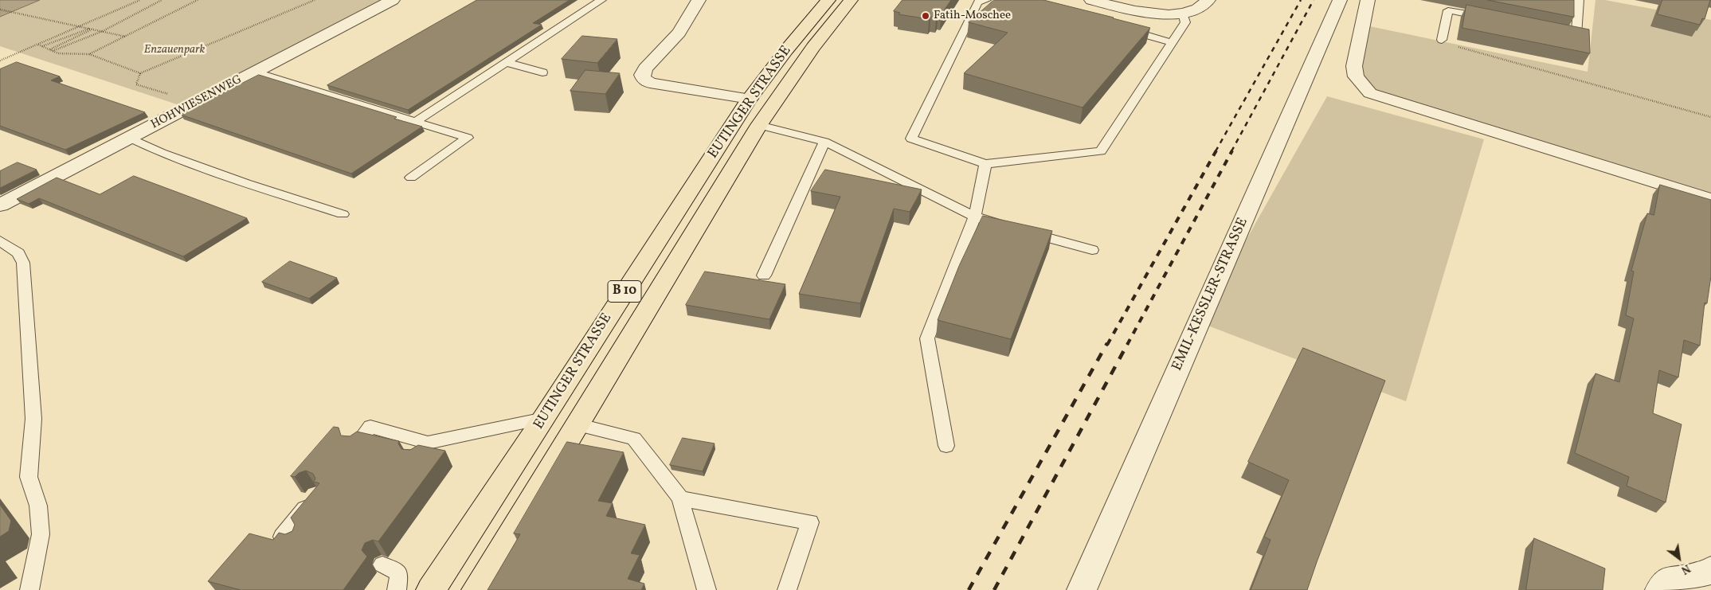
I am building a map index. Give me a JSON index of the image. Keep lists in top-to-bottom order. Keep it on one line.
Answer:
{"streets":{"main road":["EUTINGER STRASSE","B 10"],"street":["HOHWIESENWEG","EMIL-KESSLER-STRASSE"]},"parks":["Enzauenpark"],"places":["Fatih-Moschee"],"north":"bottom right"}
